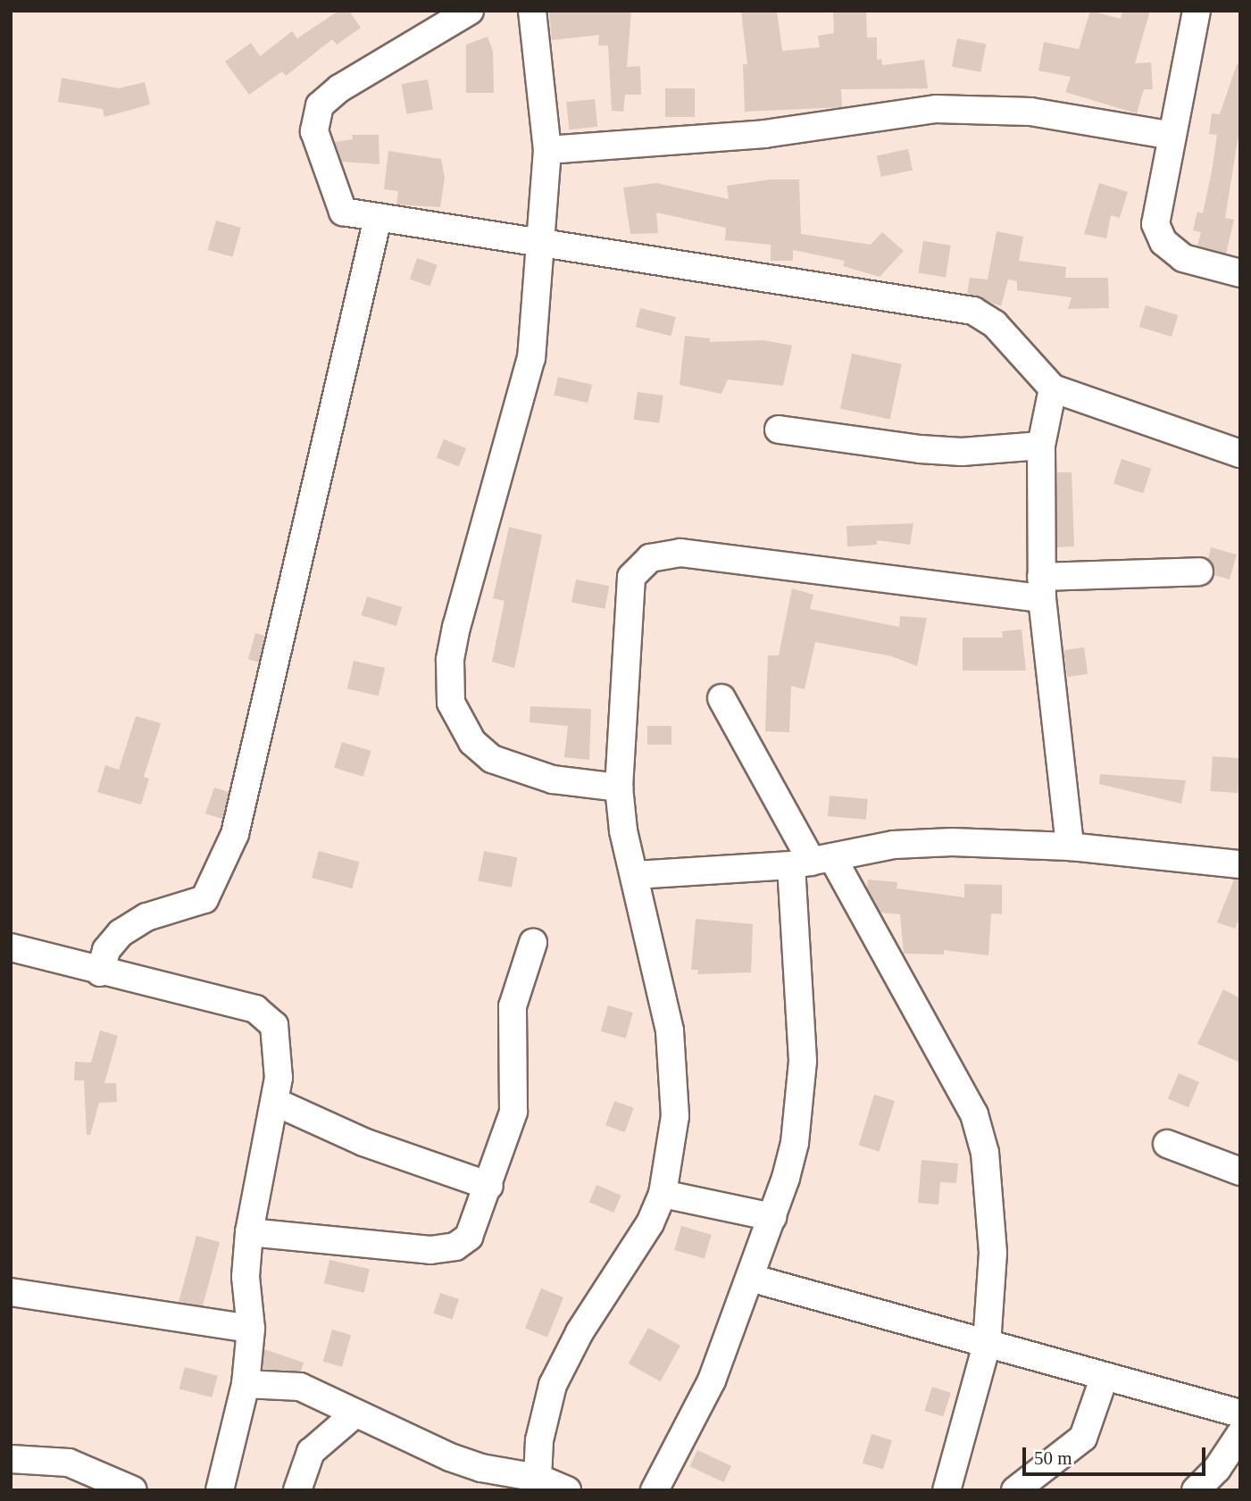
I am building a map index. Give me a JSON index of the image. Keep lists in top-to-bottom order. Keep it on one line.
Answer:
{"scale_bar":"50 m"}
